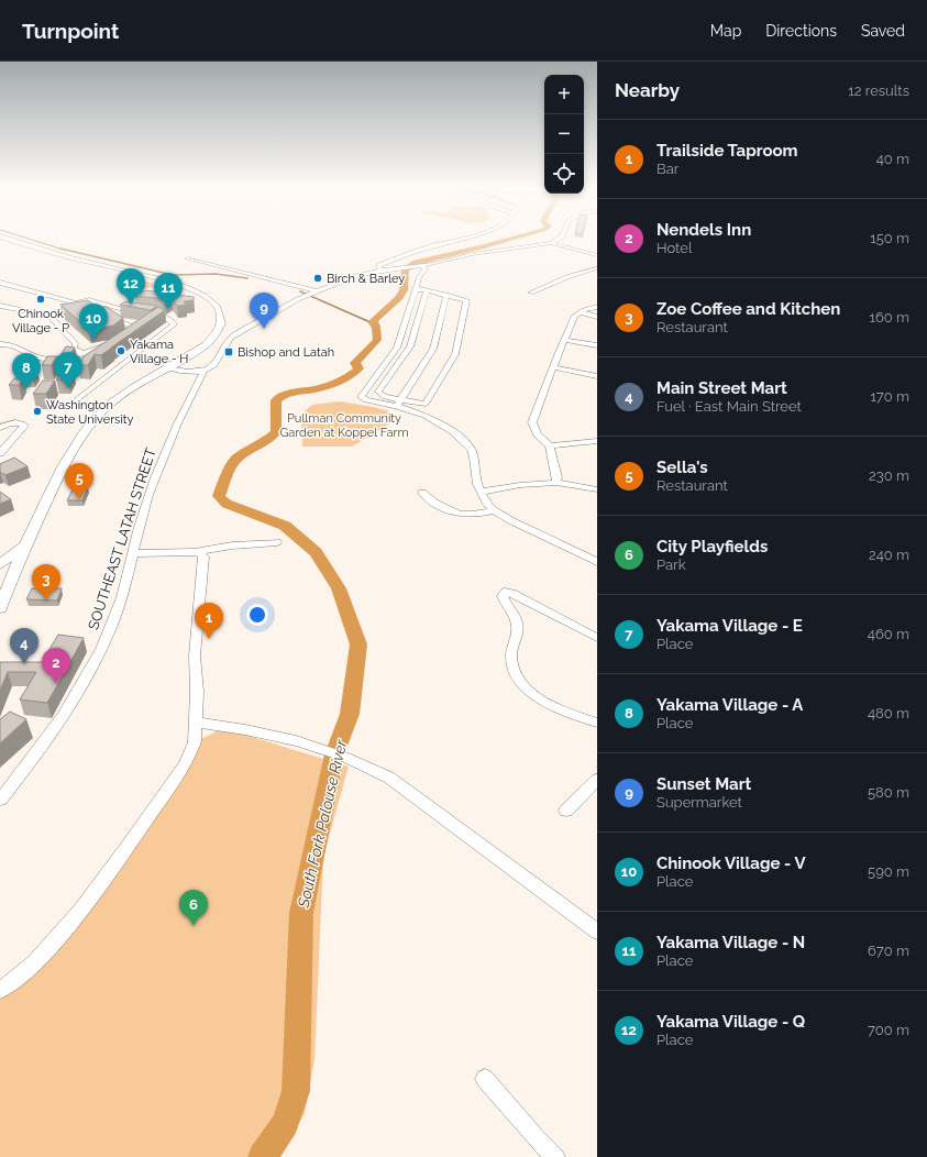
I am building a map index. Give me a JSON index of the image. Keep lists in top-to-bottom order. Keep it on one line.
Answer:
{"streets":{"street":["SOUTHEAST LATAH STREET"]},"water":["South Fork Palouse River"],"parks":["Pullman Community Garden at Koppel Farm"],"places":{"other":["Birch & Barley","Chinook Village - P","Yakama Village - H","Washington State University"],"transit":["Bishop and Latah"]},"page":{"header":"Turnpoint","nav":["Map","Directions","Saved"],"heading":["Nearby","12 results"],"map_buttons":["+","−"],"list":[{"mark":"1","name":"Trailside Taproom","note":"Bar","value":"40 m"},{"mark":"2","name":"Nendels Inn","note":"Hotel","value":"150 m"},{"mark":"3","name":"Zoe Coffee and Kitchen","note":"Restaurant","value":"160 m"},{"mark":"4","name":"Main Street Mart","note":"Fuel · East Main Street","value":"170 m"},{"mark":"5","name":"Sella's","note":"Restaurant","value":"230 m"},{"mark":"6","name":"City Playfields","note":"Park","value":"240 m"},{"mark":"7","name":"Yakama Village - E","note":"Place","value":"460 m"},{"mark":"8","name":"Yakama Village - A","note":"Place","value":"480 m"},{"mark":"9","name":"Sunset Mart","note":"Supermarket","value":"580 m"},{"mark":"10","name":"Chinook Village - V","note":"Place","value":"590 m"},{"mark":"11","name":"Yakama Village - N","note":"Place","value":"670 m"},{"mark":"12","name":"Yakama Village - Q","note":"Place","value":"700 m"}],"pins":["12","11","9","10","7","8","5","3","1","4","2","6"]}}
